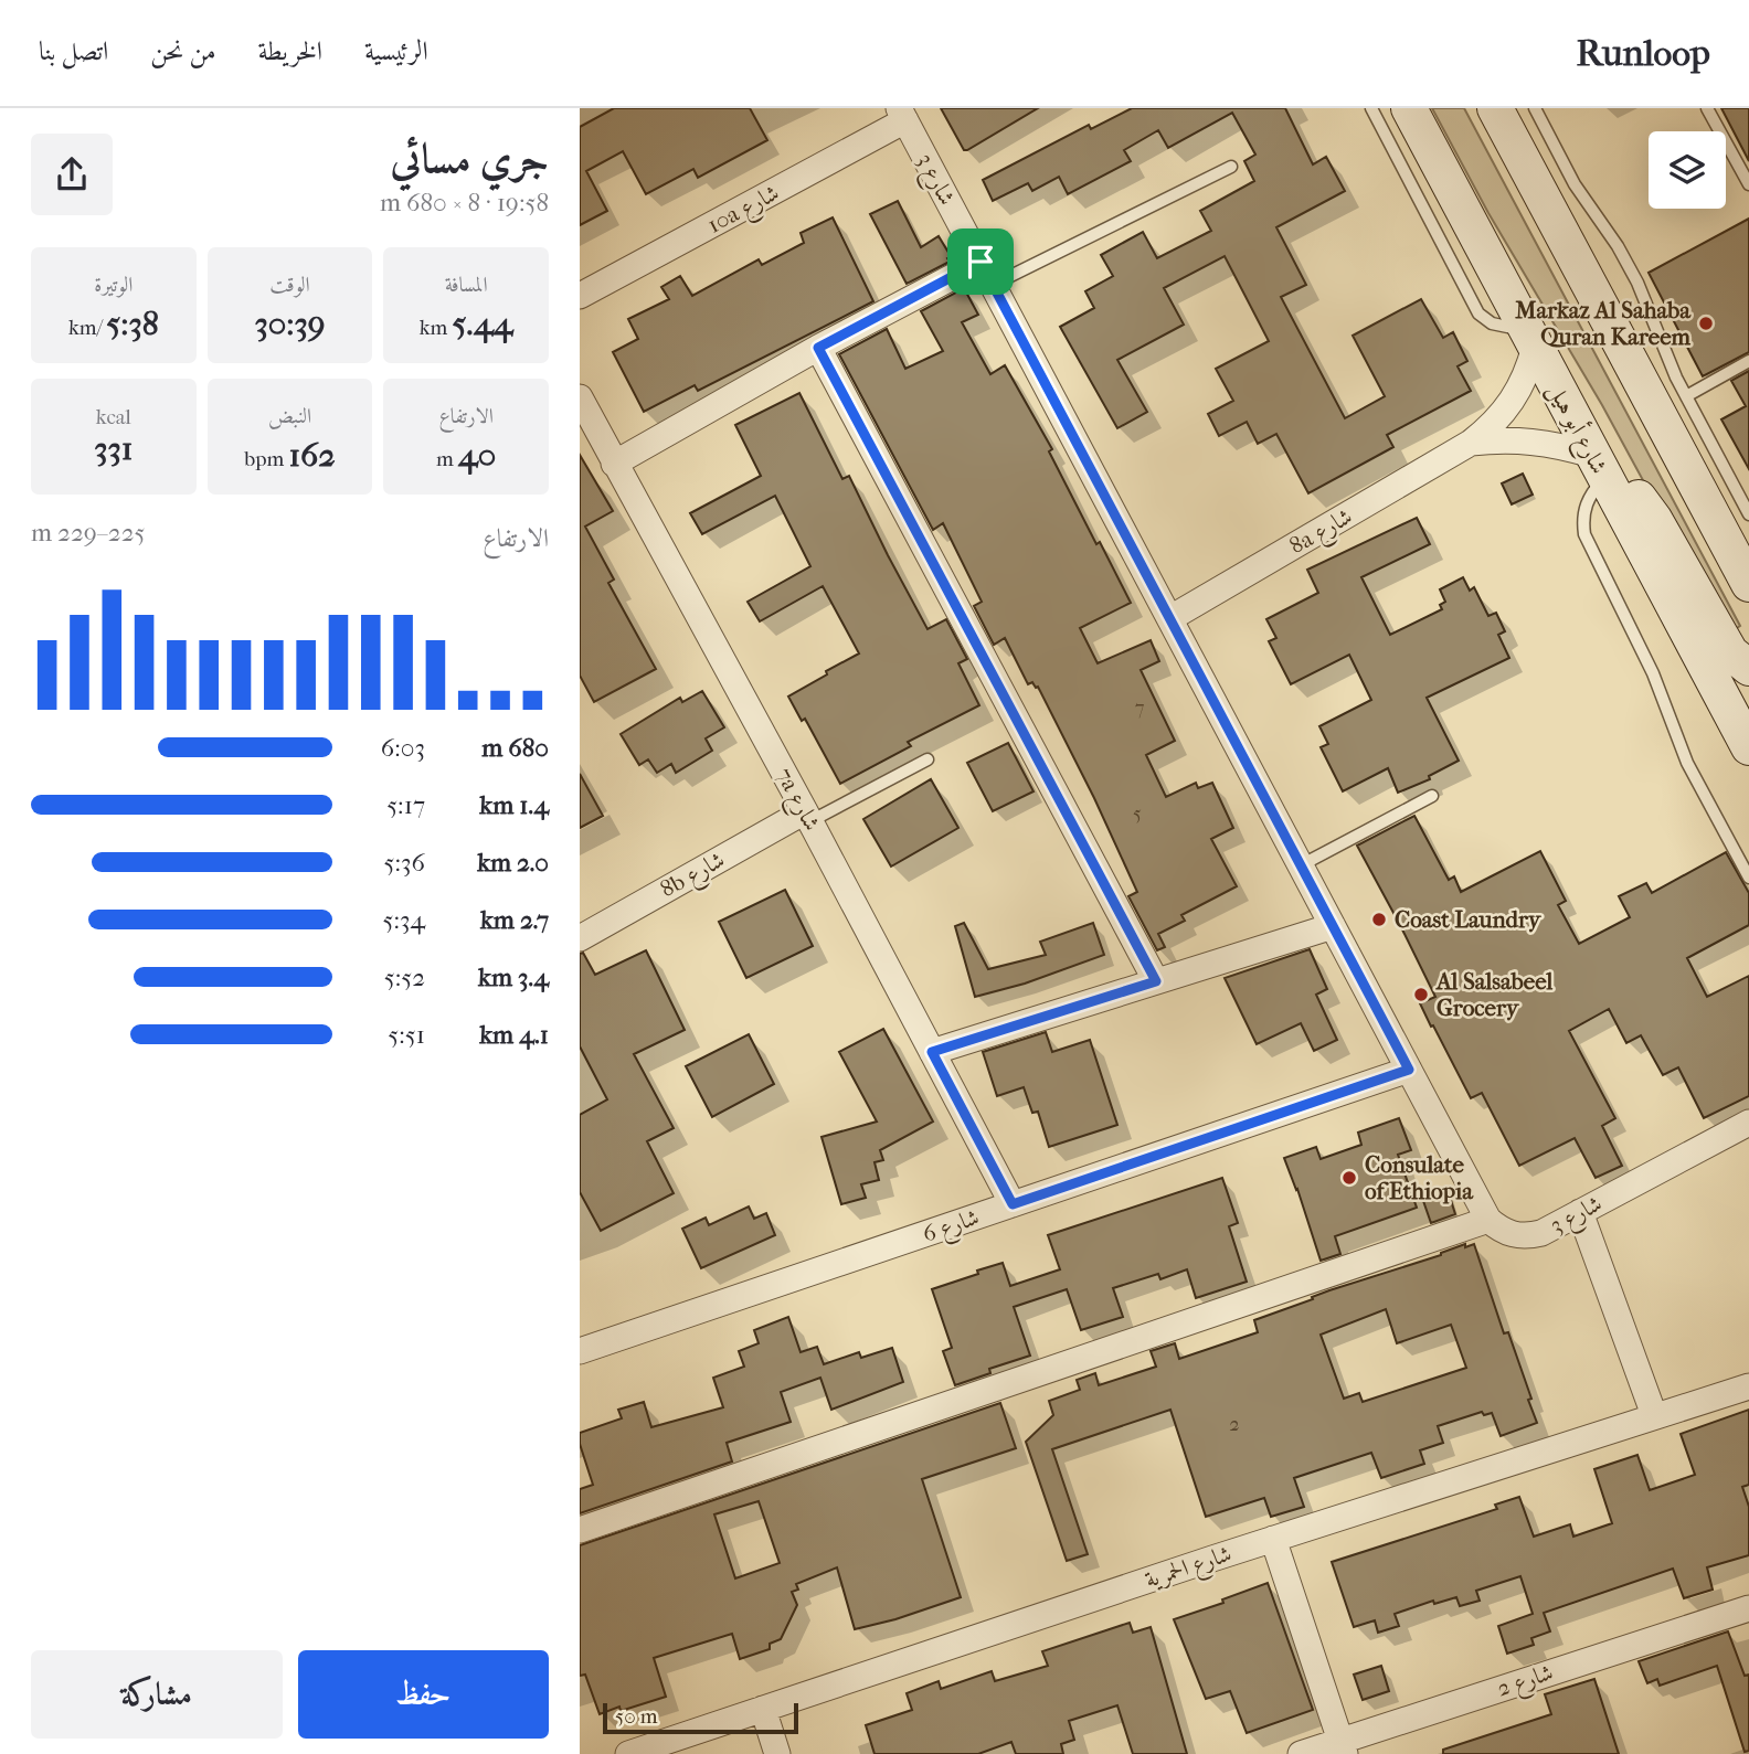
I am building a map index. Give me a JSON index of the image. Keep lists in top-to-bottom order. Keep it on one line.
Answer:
{"streets":{"main road":["شارع أبو هيل"],"street":["شارع 3","10a شارع","8a شارع","7a شارع","8b شارع","شارع 6","شارع الحمرية","شارع 2"]},"crossings":[["شارع 3","10a شارع"],["شارع 3","8a شارع"],["شارع 3","شارع 6"],["شارع أبو هيل","8a شارع"],["7a شارع","8b شارع"],["7a شارع","شارع 6"]],"places":["Markaz Al Sahaba Quran Kareem","Coast Laundry","Al Salsabeel Grocery","Consulate of Ethiopia"],"house_numbers":["7","5","2"],"scale_bar":"50 m","page":{"header":"Runloop","nav":["الرئيسية","الخريطة","من نحن","اتصل بنا"],"heading":["جري مسائي","19:58 · 8 × 680 m"],"stats":[["المسافة","5.44 km"],["الوقت","30:39"],["الوتيرة","5:38 /km"],["الارتفاع","40 m"],["النبض","162 bpm"],["kcal","331"]],"chart":["الارتفاع","225–229 m"],"list":[{"name":"680 m","note":"6:03"},{"name":"1.4 km","note":"5:17"},{"name":"2.0 km","note":"5:36"},{"name":"2.7 km","note":"5:34"},{"name":"3.4 km","note":"5:52"},{"name":"4.1 km","note":"5:51"}],"buttons":["حفظ","مشاركة"],"scale":"50 m"}}
